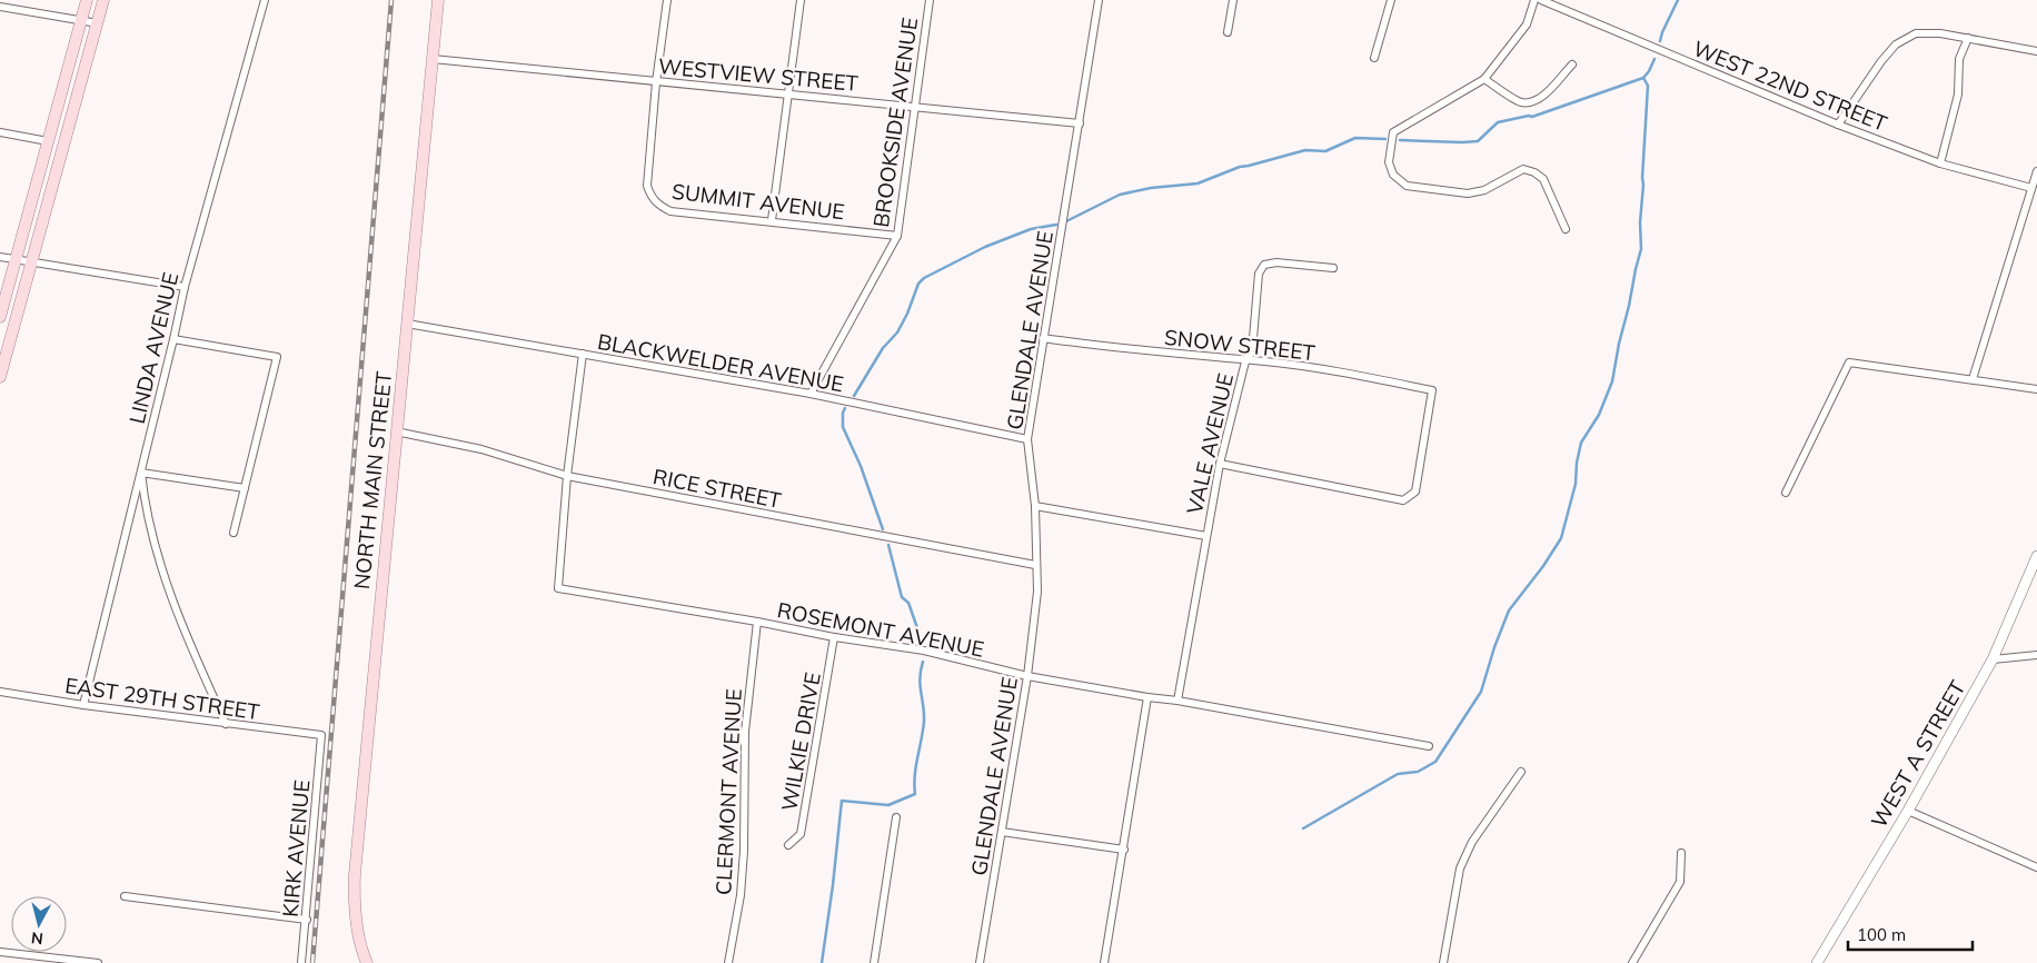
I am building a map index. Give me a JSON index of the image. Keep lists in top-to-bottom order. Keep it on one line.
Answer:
{"streets":{"main road":["NORTH MAIN STREET"],"street":["WESTVIEW STREET","WEST 22ND STREET","BROOKSIDE AVENUE","SUMMIT AVENUE","GLENDALE AVENUE","SNOW STREET","LINDA AVENUE","BLACKWELDER AVENUE","VALE AVENUE","RICE STREET","ROSEMONT AVENUE","EAST 29TH STREET","WILKIE DRIVE","WEST A STREET","CLERMONT AVENUE","KIRK AVENUE"]},"crossings":[["WESTVIEW STREET","BROOKSIDE AVENUE"],["WESTVIEW STREET","SUMMIT AVENUE"],["WESTVIEW STREET","GLENDALE AVENUE"],["WESTVIEW STREET","NORTH MAIN STREET"],["BROOKSIDE AVENUE","SUMMIT AVENUE"],["BROOKSIDE AVENUE","BLACKWELDER AVENUE"],["GLENDALE AVENUE","SNOW STREET"],["GLENDALE AVENUE","BLACKWELDER AVENUE"],["GLENDALE AVENUE","RICE STREET"],["GLENDALE AVENUE","ROSEMONT AVENUE"],["SNOW STREET","VALE AVENUE"],["LINDA AVENUE","EAST 29TH STREET"],["BLACKWELDER AVENUE","NORTH MAIN STREET"],["BLACKWELDER AVENUE","ROSEMONT AVENUE"],["VALE AVENUE","ROSEMONT AVENUE"],["NORTH MAIN STREET","RICE STREET"],["RICE STREET","ROSEMONT AVENUE"],["ROSEMONT AVENUE","WILKIE DRIVE"],["ROSEMONT AVENUE","CLERMONT AVENUE"],["EAST 29TH STREET","KIRK AVENUE"]],"scale_bar":"100 m","north":"bottom"}
